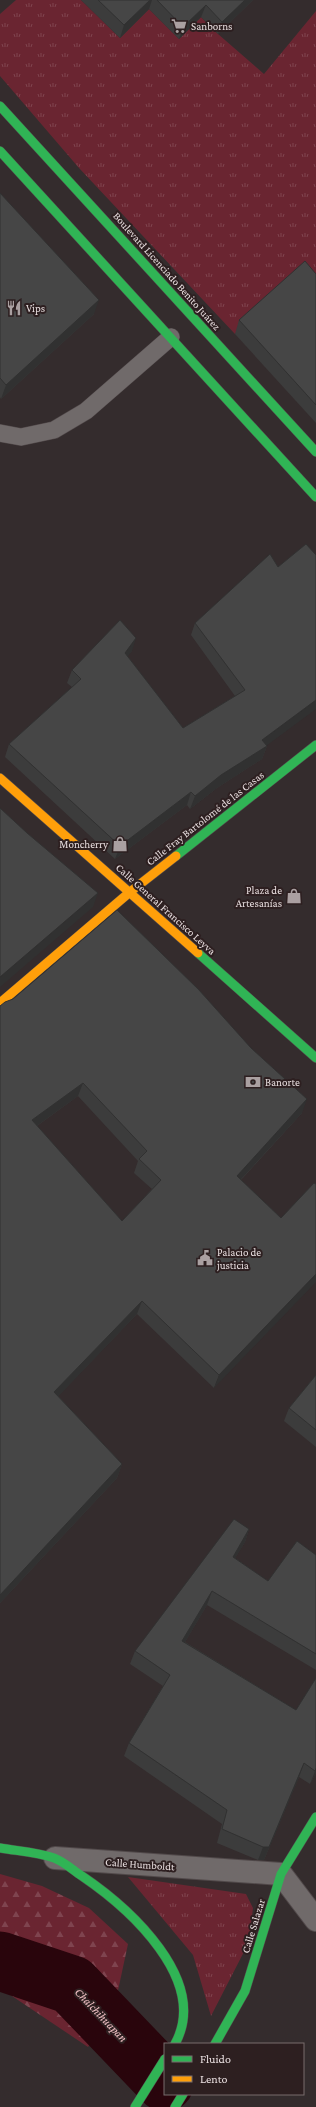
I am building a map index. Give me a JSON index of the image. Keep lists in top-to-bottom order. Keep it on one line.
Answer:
{"streets":{"street":["Boulevard Licenciado Benito Juárez","Calle Fray Bartolomé de las Casas","Calle General Francisco Leyva","Calle Humboldt","Calle Salazar"]},"crossings":[["Calle Fray Bartolomé de las Casas","Calle General Francisco Leyva"],["Calle Humboldt","Calle Salazar"]],"water":["Chalchihuapan"],"places":{"supermarket":["Sanborns"],"restaurant":["Vips"],"shop":["Moncherry","Plaza de Artesanías"],"bank":["Banorte"],"public building":["Palacio de justicia"]},"legend":["Fluido","Lento"]}
